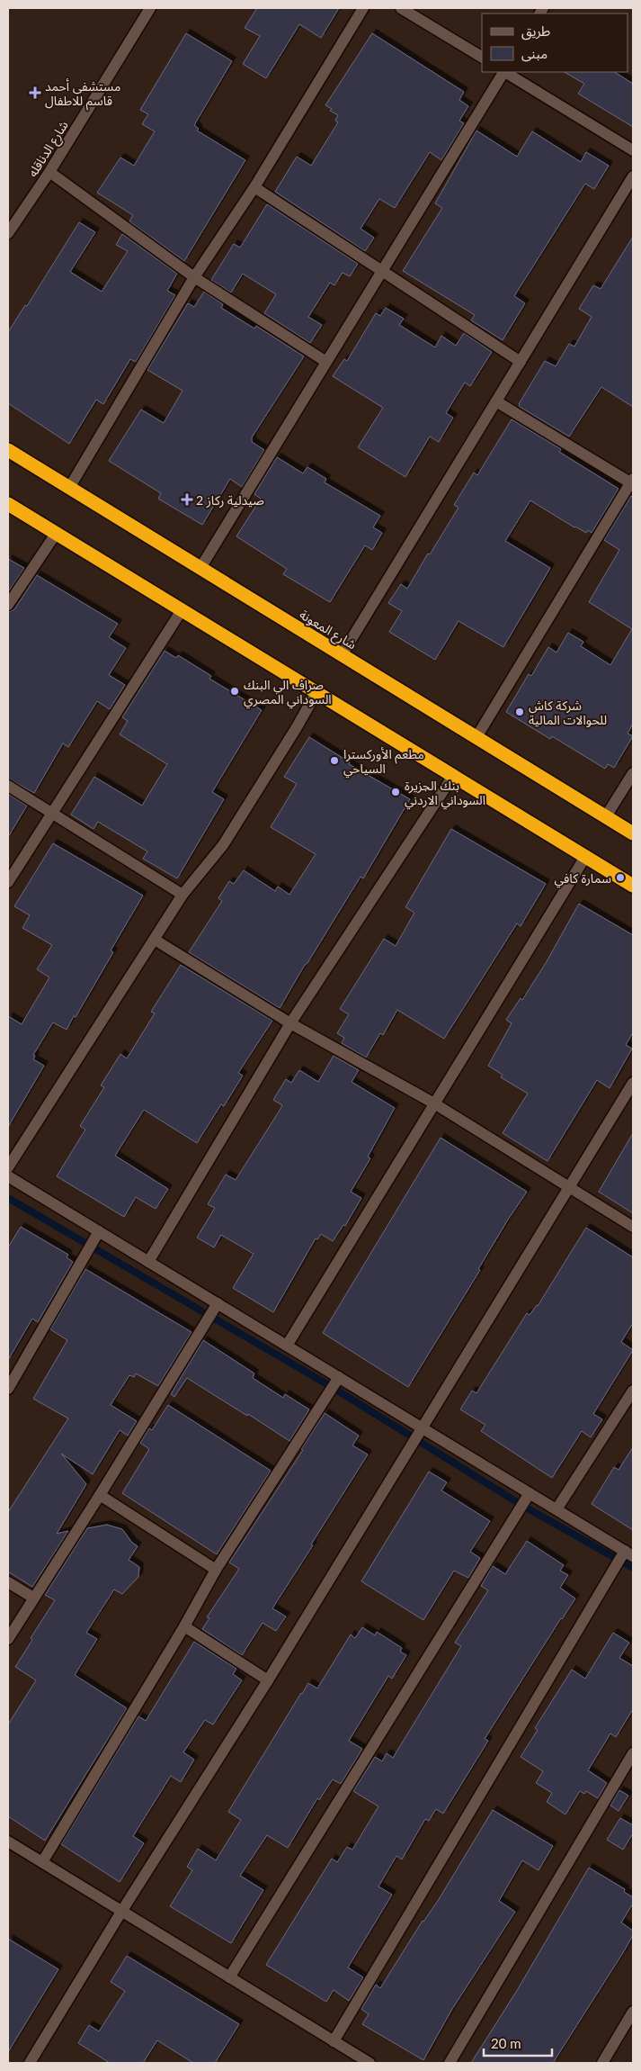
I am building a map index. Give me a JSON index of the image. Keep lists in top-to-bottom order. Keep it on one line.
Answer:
{"streets":{"highway":["شارع المعونة"],"street":["شارع الدناقله"]},"places":{"health":["مستشفى أحمد قاسم للاطفال","صيدلية ركاز 2"],"other":["صراف الي البنك السوداني المصري","شركة كاش للحوالات المالية","مطعم الأوركسترا السياحي","بنك الجزيرة السوداني الاردني","سمارة كافي"]},"legend":["طريق","مبنى"],"scale_bar":"20 m"}
